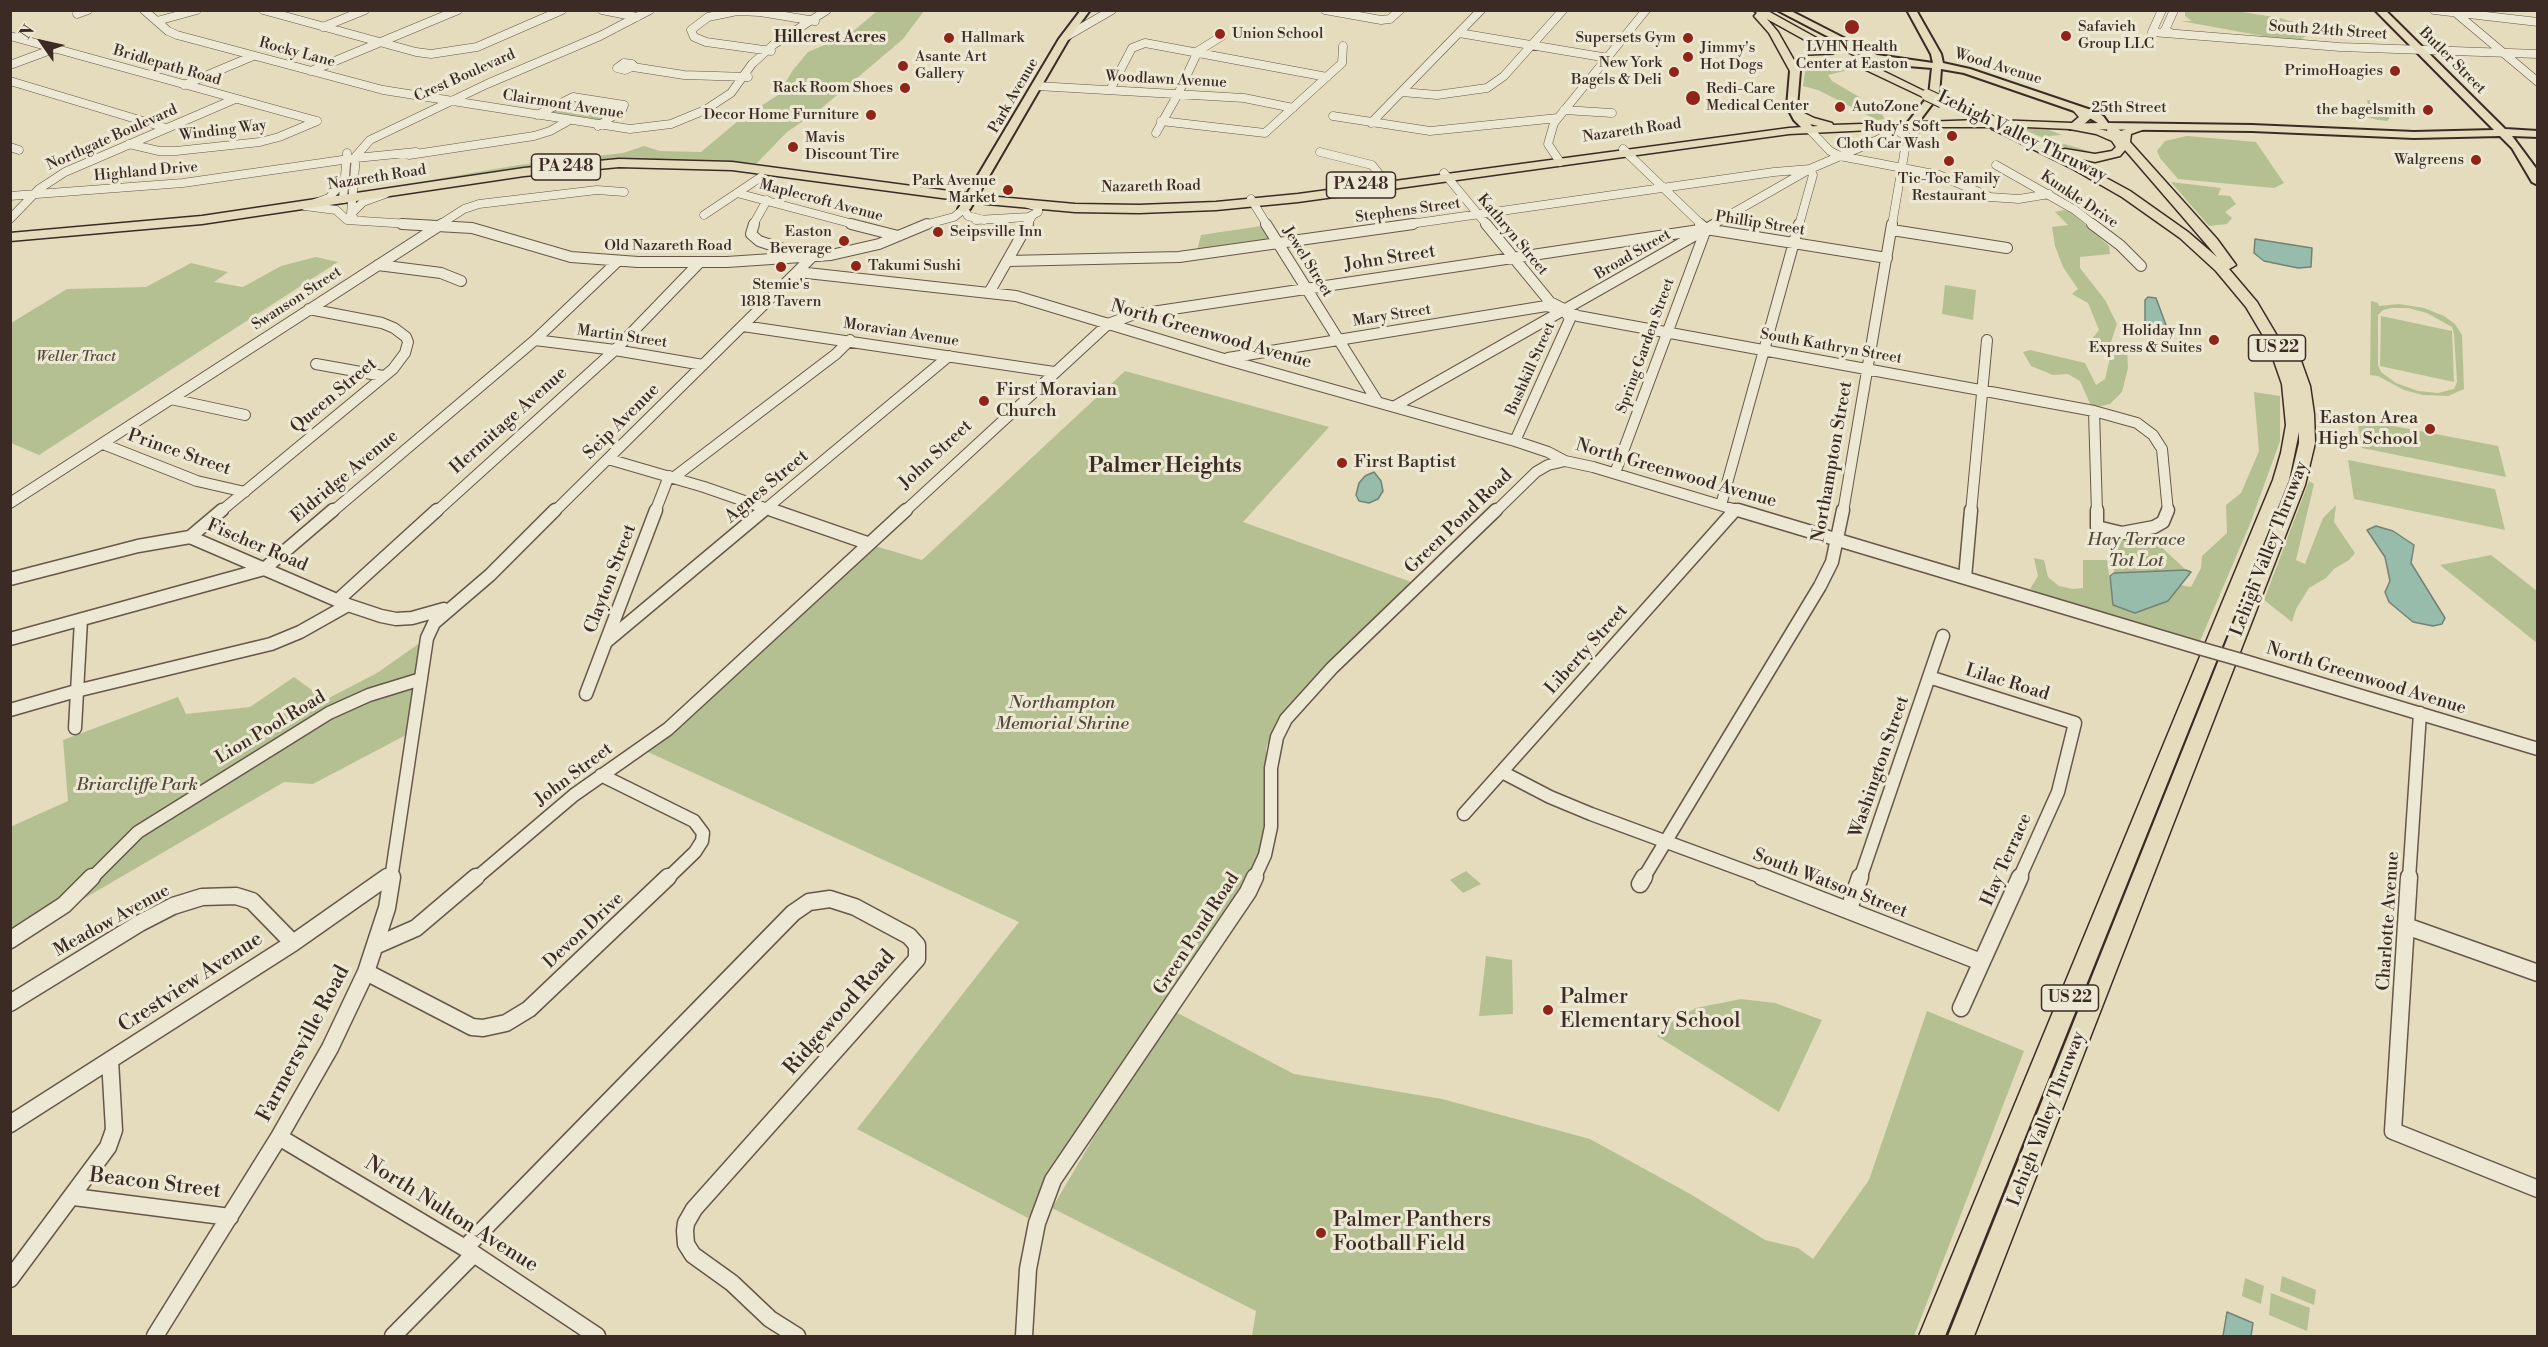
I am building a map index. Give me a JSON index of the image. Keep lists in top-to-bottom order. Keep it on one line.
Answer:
{"streets":{"highway":["25th Street","Nazareth Road","Lehigh Valley Thruway","PA 248","US 22"],"main road":["Butler Street","Wood Avenue","Park Avenue","Northampton Street"],"street":["South 24th Street","Rocky Lane","Bridlepath Road","Crest Boulevard","Woodlawn Avenue","Clairmont Avenue","Winding Way","Northgate Boulevard","Highland Drive","Kunkle Drive","Maplecroft Avenue","Stephens Street","Phillip Street","Kathryn Street","Old Nazareth Road","Broad Street","John Street","Jewel Street","Swanson Street","Mary Street","Moravian Avenue","North Greenwood Avenue","Martin Street","Spring Garden Street","South Kathryn Street","Bushkill Street","Queen Street","Hermitage Avenue","Seip Avenue","Prince Street","Eldridge Avenue","Agnes Street","Green Pond Road","Fischer Road","Clayton Street","Liberty Street","Lilac Road","Lion Pool Road","Washington Street","Hay Terrace","South Watson Street","Meadow Avenue","Charlotte Avenue","Devon Drive","Crestview Avenue","Ridgewood Road","Farmersville Road","Beacon Street","North Nulton Avenue"]},"crossings":[["South 24th Street","Butler Street"],["Rocky Lane","Crest Boulevard"],["Rocky Lane","Clairmont Avenue"],["Butler Street","25th Street"],["Bridlepath Road","Winding Way"],["Bridlepath Road","Northgate Boulevard"],["Wood Avenue","25th Street"],["Wood Avenue","Northampton Street"],["Crest Boulevard","Clairmont Avenue"],["Crest Boulevard","Highland Drive"],["Woodlawn Avenue","Park Avenue"],["Park Avenue","Nazareth Road"],["Park Avenue","Old Nazareth Road"],["Clairmont Avenue","Highland Drive"],["25th Street","Nazareth Road"],["25th Street","Lehigh Valley Thruway"],["25th Street","Northampton Street"],["Winding Way","Northgate Boulevard"],["Nazareth Road","Phillip Street"],["Nazareth Road","Kathryn Street"],["Nazareth Road","Old Nazareth Road"],["Nazareth Road","Broad Street"],["Nazareth Road","Jewel Street"],["Nazareth Road","Northampton Street"],["Northgate Boulevard","Highland Drive"],["Maplecroft Avenue","Old Nazareth Road"],["Stephens Street","Phillip Street"],["Stephens Street","Kathryn Street"],["Stephens Street","Broad Street"],["Stephens Street","Jewel Street"],["Phillip Street","Broad Street"],["Phillip Street","John Street"],["Phillip Street","Spring Garden Street"],["Phillip Street","Northampton Street"],["Kathryn Street","Broad Street"],["Kathryn Street","John Street"],["Kathryn Street","Mary Street"],["Kathryn Street","South Kathryn Street"],["Kathryn Street","Bushkill Street"],["Old Nazareth Road","Swanson Street"],["Old Nazareth Road","Hermitage Avenue"],["Old Nazareth Road","Seip Avenue"],["Old Nazareth Road","Eldridge Avenue"],["Broad Street","John Street"],["Broad Street","Mary Street"],["Broad Street","North Greenwood Avenue"],["Broad Street","Spring Garden Street"],["Broad Street","South Kathryn Street"],["Broad Street","Bushkill Street"],["John Street","Jewel Street"],["John Street","Moravian Avenue"],["John Street","North Greenwood Avenue"],["John Street","Spring Garden Street"],["John Street","Devon Drive"],["John Street","Farmersville Road"],["Jewel Street","Mary Street"],["Jewel Street","North Greenwood Avenue"],["Swanson Street","Queen Street"],["Swanson Street","Prince Street"],["Mary Street","North Greenwood Avenue"],["Mary Street","South Kathryn Street"],["Mary Street","Bushkill Street"],["Moravian Avenue","Seip Avenue"],["Moravian Avenue","Agnes Street"],["North Greenwood Avenue","Spring Garden Street"],["North Greenwood Avenue","Bushkill Street"],["North Greenwood Avenue","Seip Avenue"],["North Greenwood Avenue","Northampton Street"],["North Greenwood Avenue","Green Pond Road"],["North Greenwood Avenue","Liberty Street"],["North Greenwood Avenue","Charlotte Avenue"],["Martin Street","Hermitage Avenue"],["Martin Street","Seip Avenue"],["Martin Street","Eldridge Avenue"],["Spring Garden Street","South Kathryn Street"],["South Kathryn Street","Bushkill Street"],["South Kathryn Street","Northampton Street"],["Queen Street","Prince Street"],["Queen Street","Fischer Road"],["Hermitage Avenue","Fischer Road"],["Seip Avenue","Fischer Road"],["Seip Avenue","Farmersville Road"],["Northampton Street","South Watson Street"],["Eldridge Avenue","Fischer Road"],["Agnes Street","Clayton Street"],["Fischer Road","Farmersville Road"],["Liberty Street","South Watson Street"],["Lilac Road","Washington Street"],["Lilac Road","Hay Terrace"],["Lion Pool Road","Farmersville Road"],["Washington Street","South Watson Street"],["Hay Terrace","South Watson Street"],["Meadow Avenue","Crestview Avenue"],["Devon Drive","Farmersville Road"],["Crestview Avenue","Farmersville Road"],["Ridgewood Road","North Nulton Avenue"],["Farmersville Road","Beacon Street"],["Farmersville Road","North Nulton Avenue"]],"districts":["Hillcrest Acres","Palmer Heights"],"parks":["Weller Tract","Hay Terrace Tot Lot","Northampton Memorial Shrine","Briarcliffe Park"],"places":["LVHN Health Center at Easton","Union School","Safavieh Group LLC","Hallmark","Supersets Gym","Jimmy's Hot Dogs","Asante Art Gallery","PrimoHoagies","New York Bagels & Deli","Rack Room Shoes","Redi-Care Medical Center","AutoZone","the bagelsmith","Decor Home Furniture","Rudy's Soft Cloth Car Wash","Mavis Discount Tire","Walgreens","Tic-Toc Family Restaurant","Park Avenue Market","Seipsville Inn","Easton Beverage","Takumi Sushi","Stemie's 1818 Tavern","Holiday Inn Express & Suites","First Moravian Church","Easton Area High School","First Baptist","Palmer Elementary School","Palmer Panthers Football Field"],"north":"top left"}
